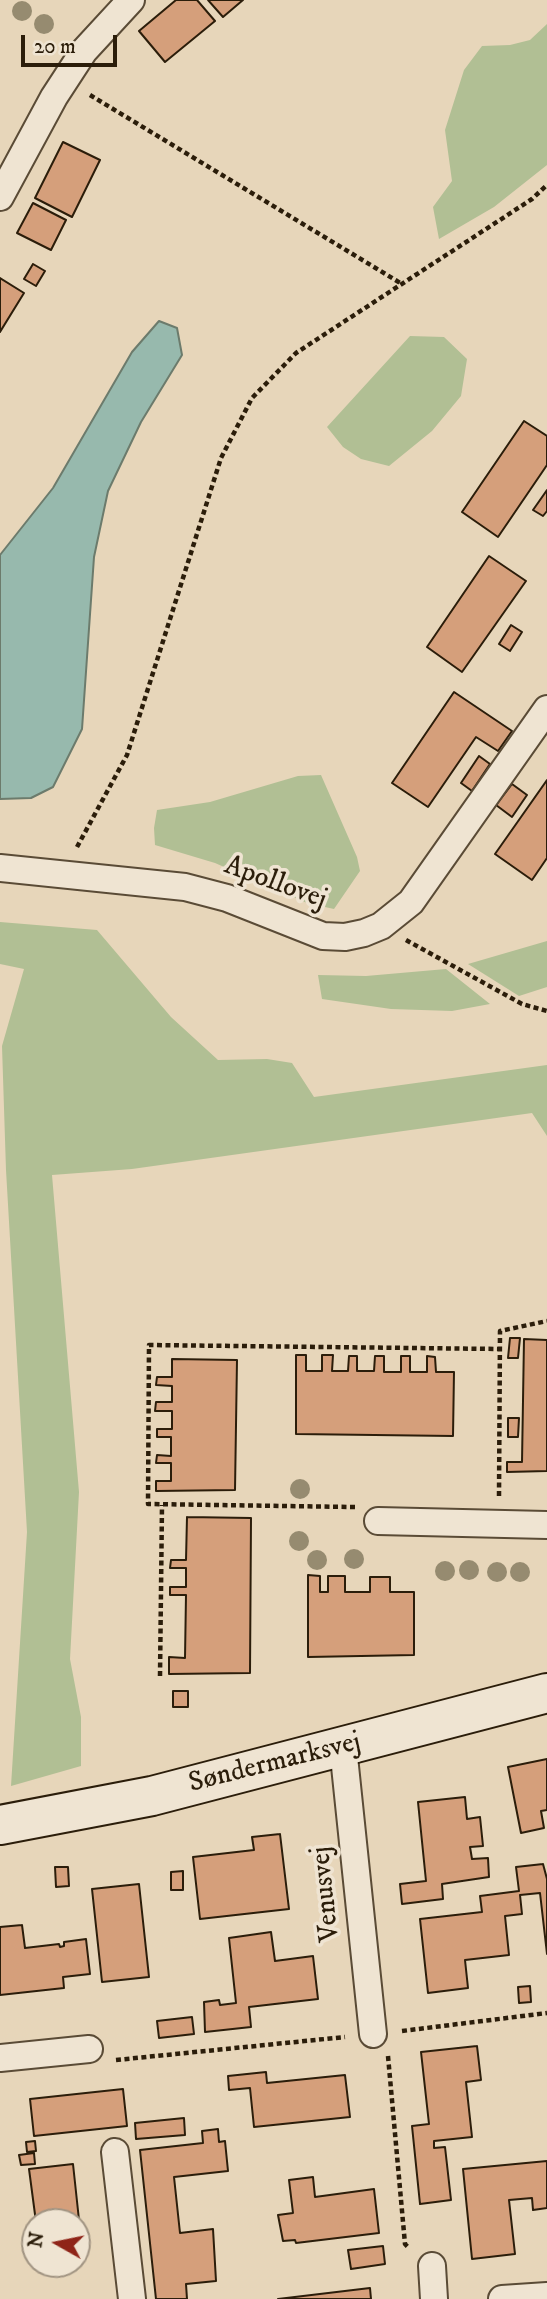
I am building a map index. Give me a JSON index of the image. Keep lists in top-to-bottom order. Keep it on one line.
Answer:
{"streets":{"street":["Apollovej","Søndermarksvej","Venusvej"]},"crossings":[["Søndermarksvej","Venusvej"]],"scale_bar":"20 m","north":"left"}
